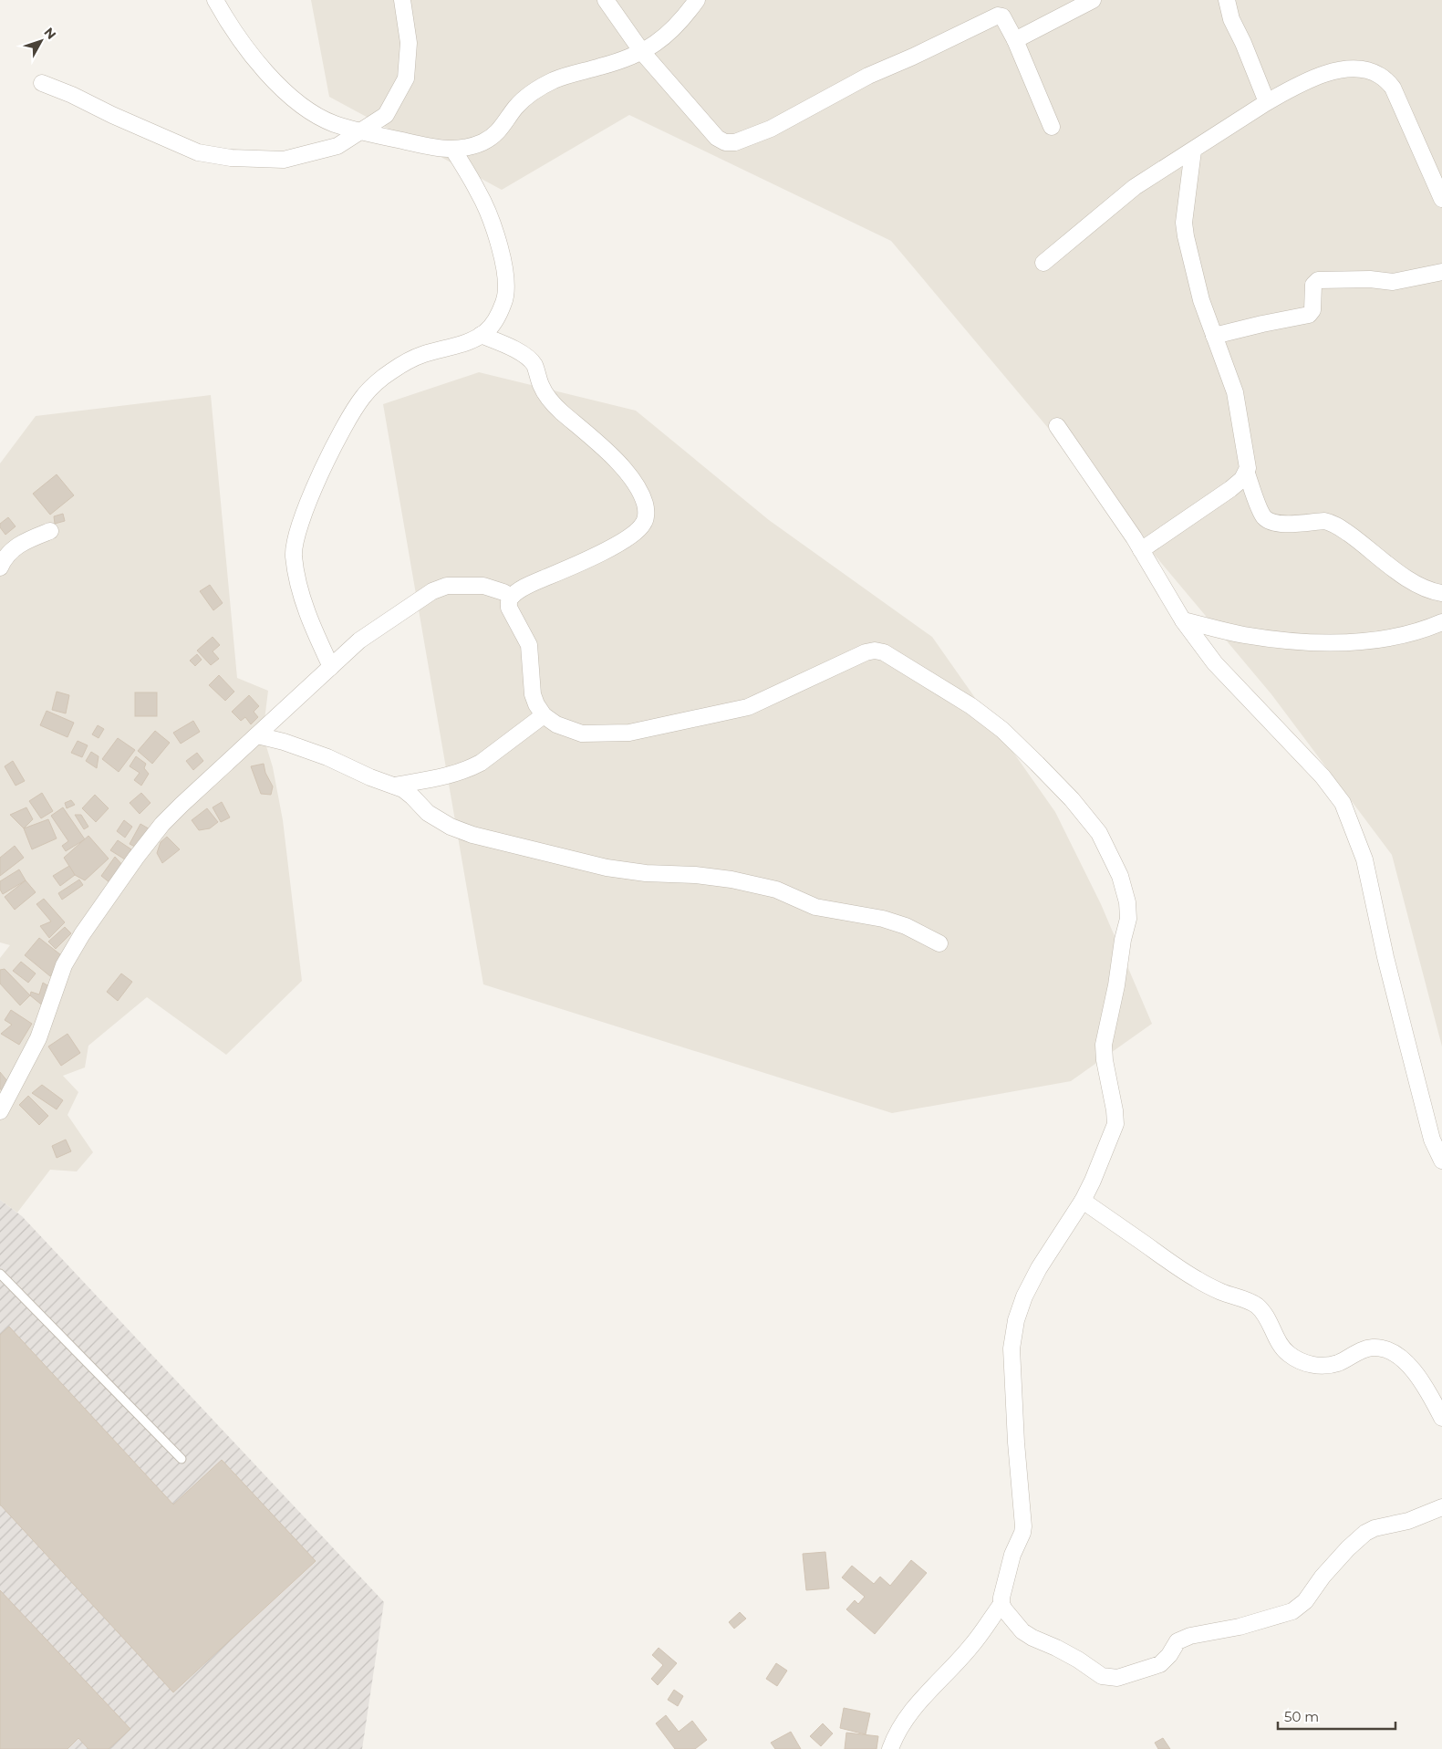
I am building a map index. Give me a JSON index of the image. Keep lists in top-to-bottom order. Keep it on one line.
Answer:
{"scale_bar":"50 m","north":"top right"}
